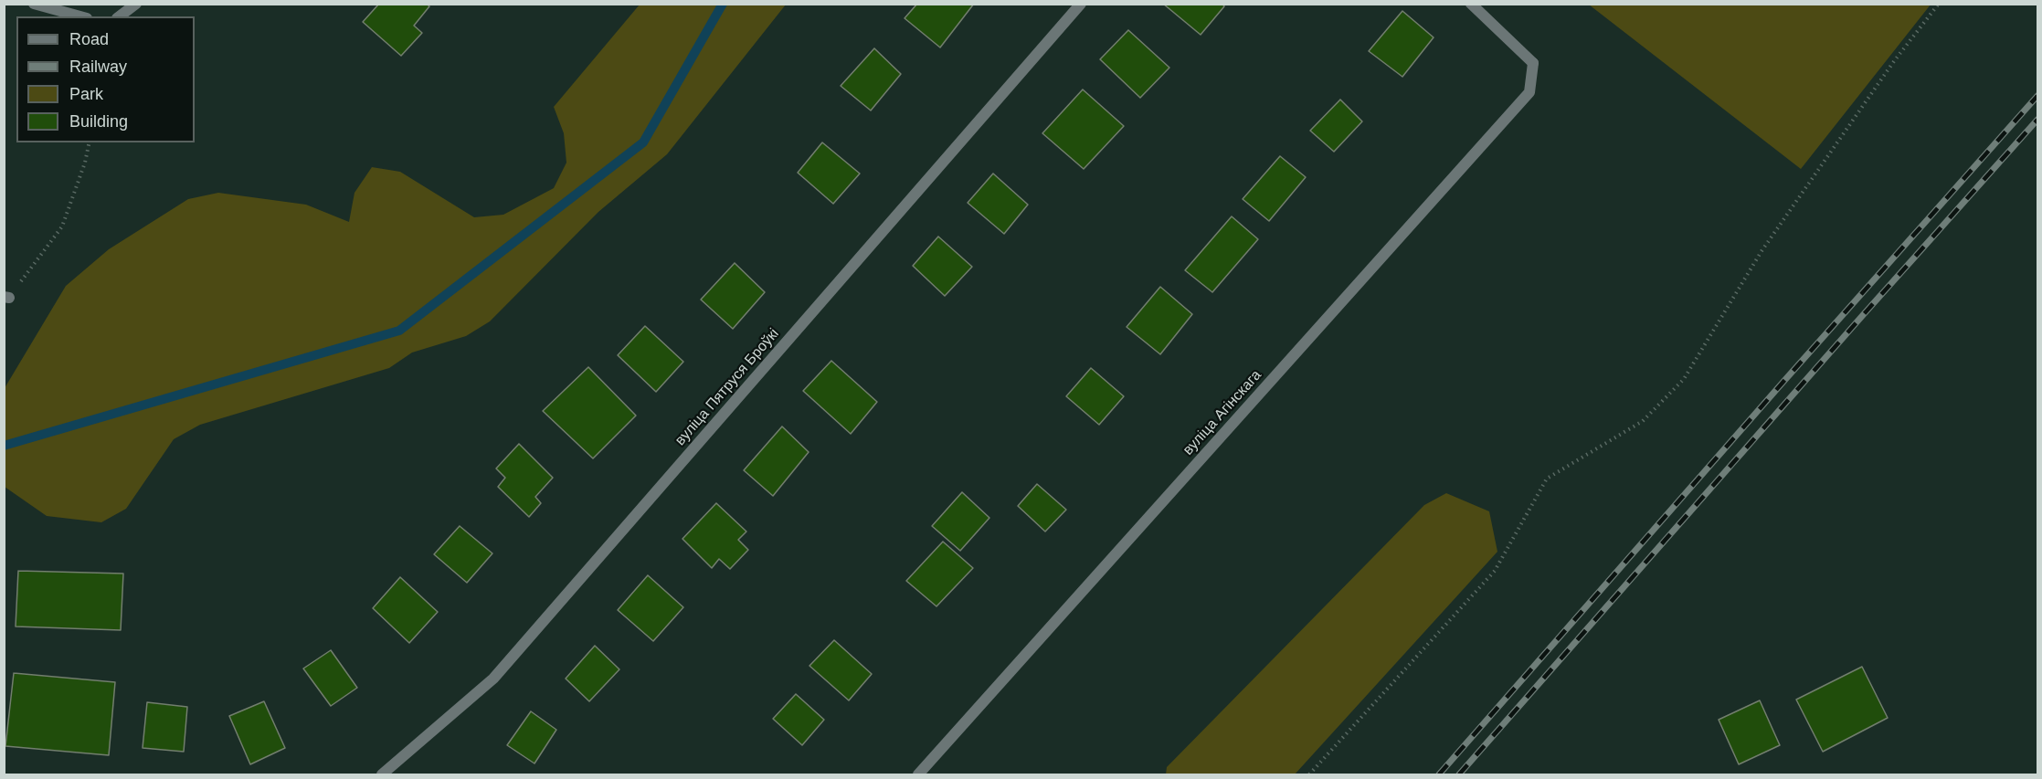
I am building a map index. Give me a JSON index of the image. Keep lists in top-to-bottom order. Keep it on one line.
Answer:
{"streets":{"street":["вуліца Пятруся Броўкі","вуліца Агінскага"]},"legend":["Road","Railway","Park","Building"]}
